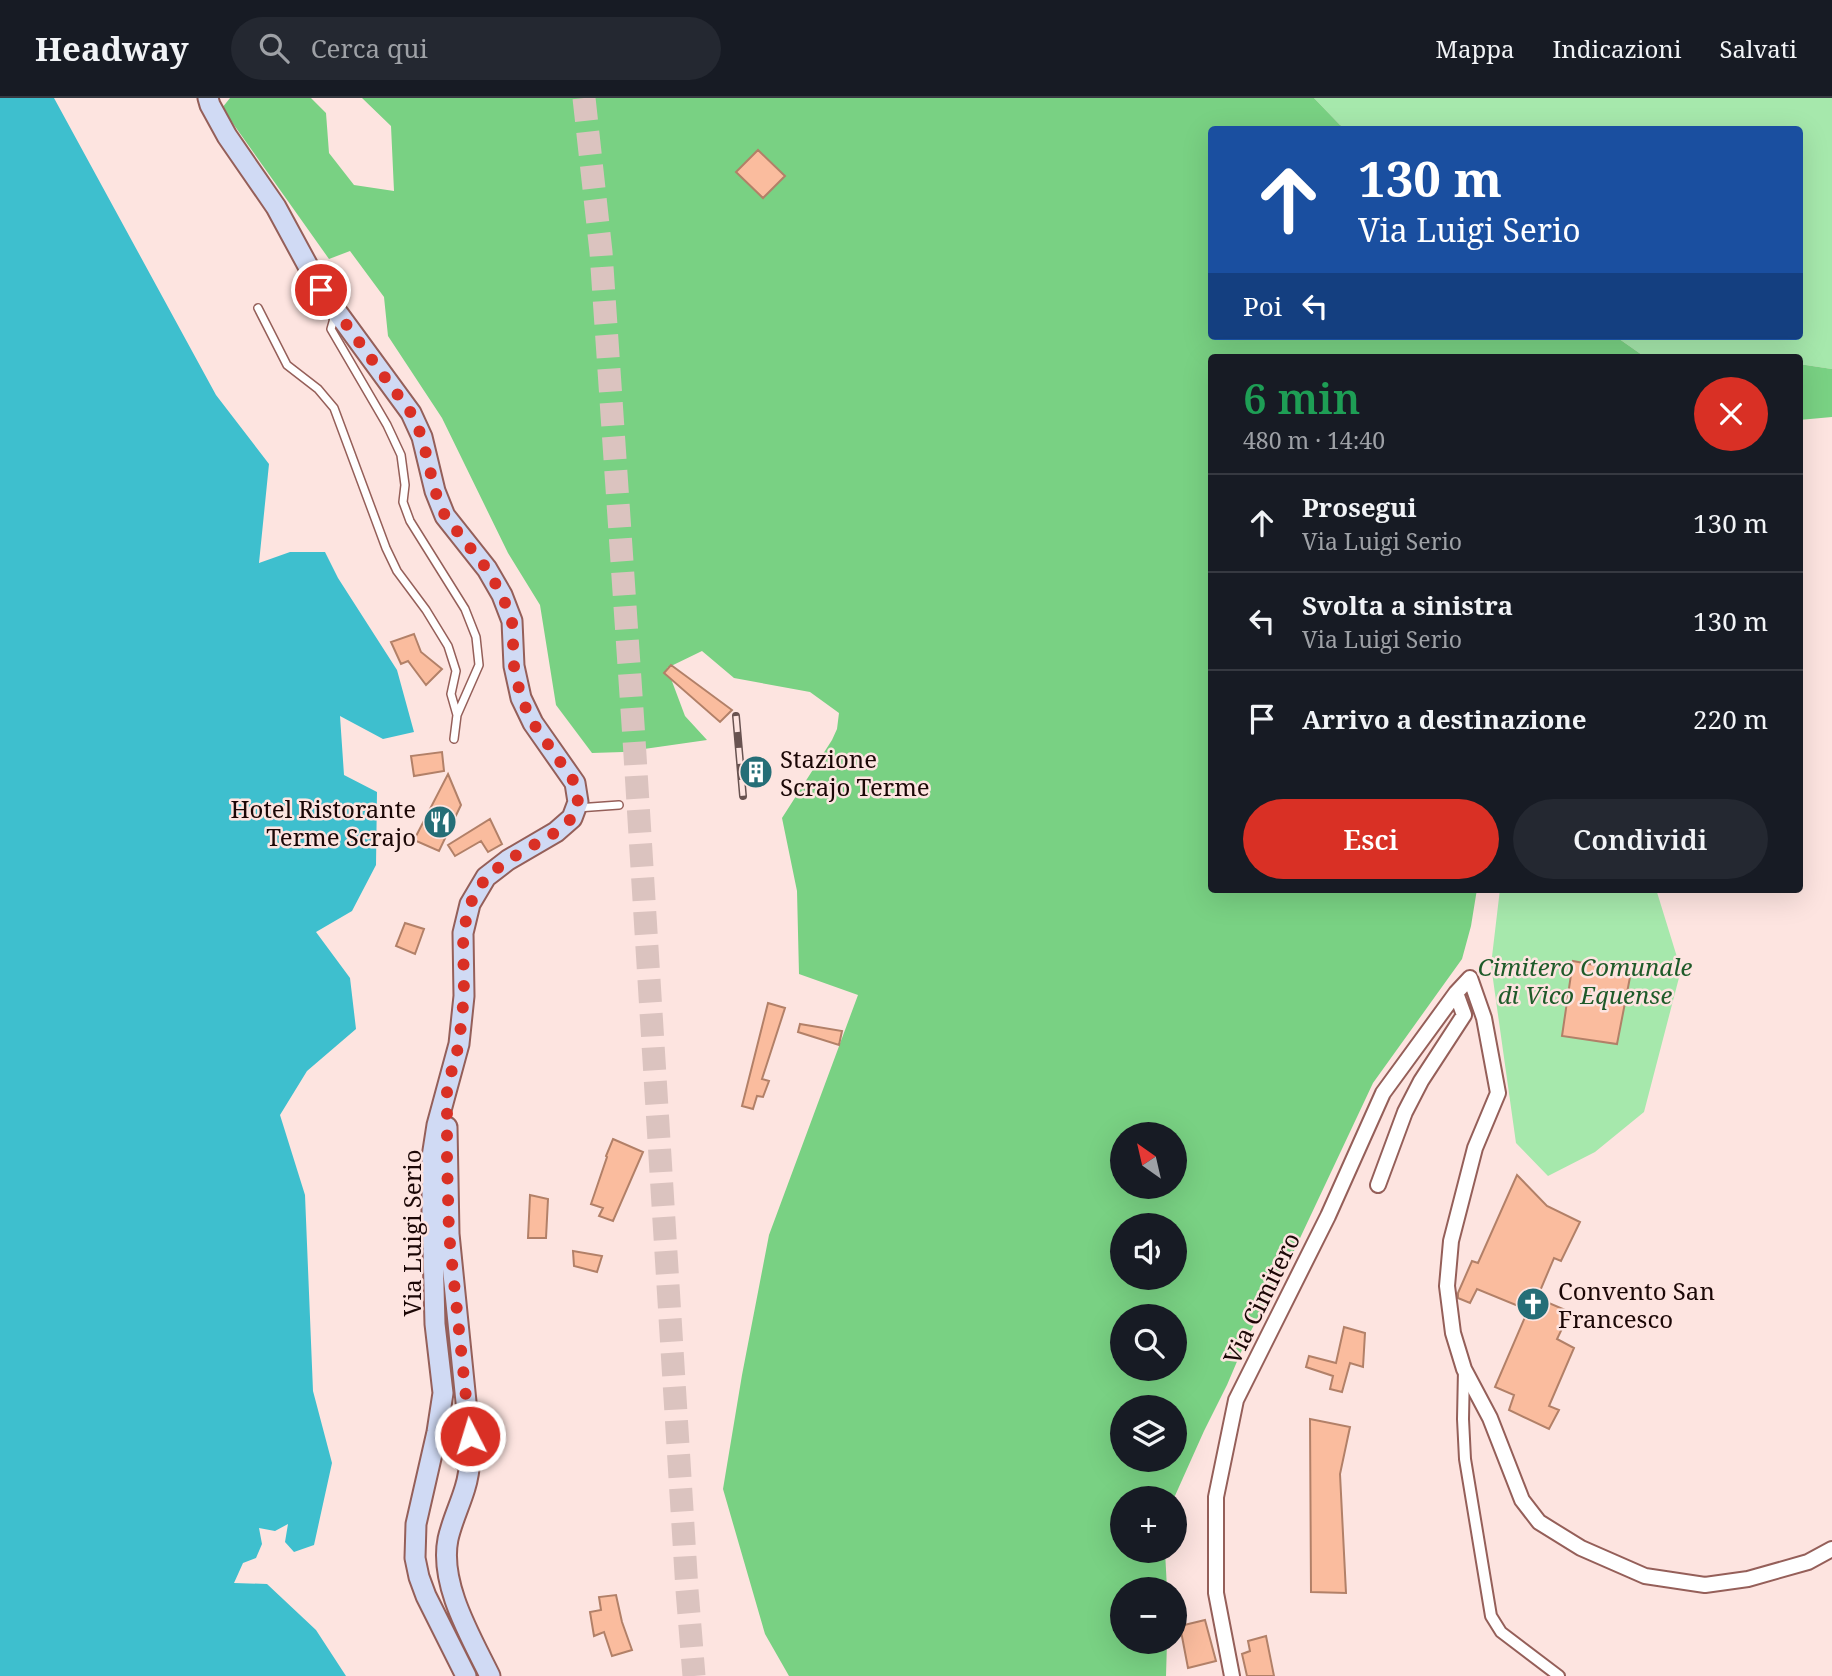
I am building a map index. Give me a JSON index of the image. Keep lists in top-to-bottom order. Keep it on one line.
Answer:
{"streets":{"main road":["Via Luigi Serio"],"street":["Via Cimitero"]},"parks":["Cimitero Comunale di Vico Equense"],"places":{"building":["Stazione Scrajo Terme"],"restaurant":["Hotel Ristorante Terme Scrajo"],"church":["Convento San Francesco"]},"north":"top left","page":{"header":"Headway","search":"Cerca qui","nav":["Mappa","Indicazioni","Salvati"],"turn":["130 m","Via Luigi Serio"],"then":"Poi","heading":["6 min","480 m · 14:40"],"list":[{"name":"Prosegui","note":"Via Luigi Serio","value":"130 m"},{"name":"Svolta a sinistra","note":"Via Luigi Serio","value":"130 m"},{"name":"Arrivo a destinazione","value":"220 m"}],"buttons":["Esci","Condividi"],"map_buttons":["+","−"]}}
